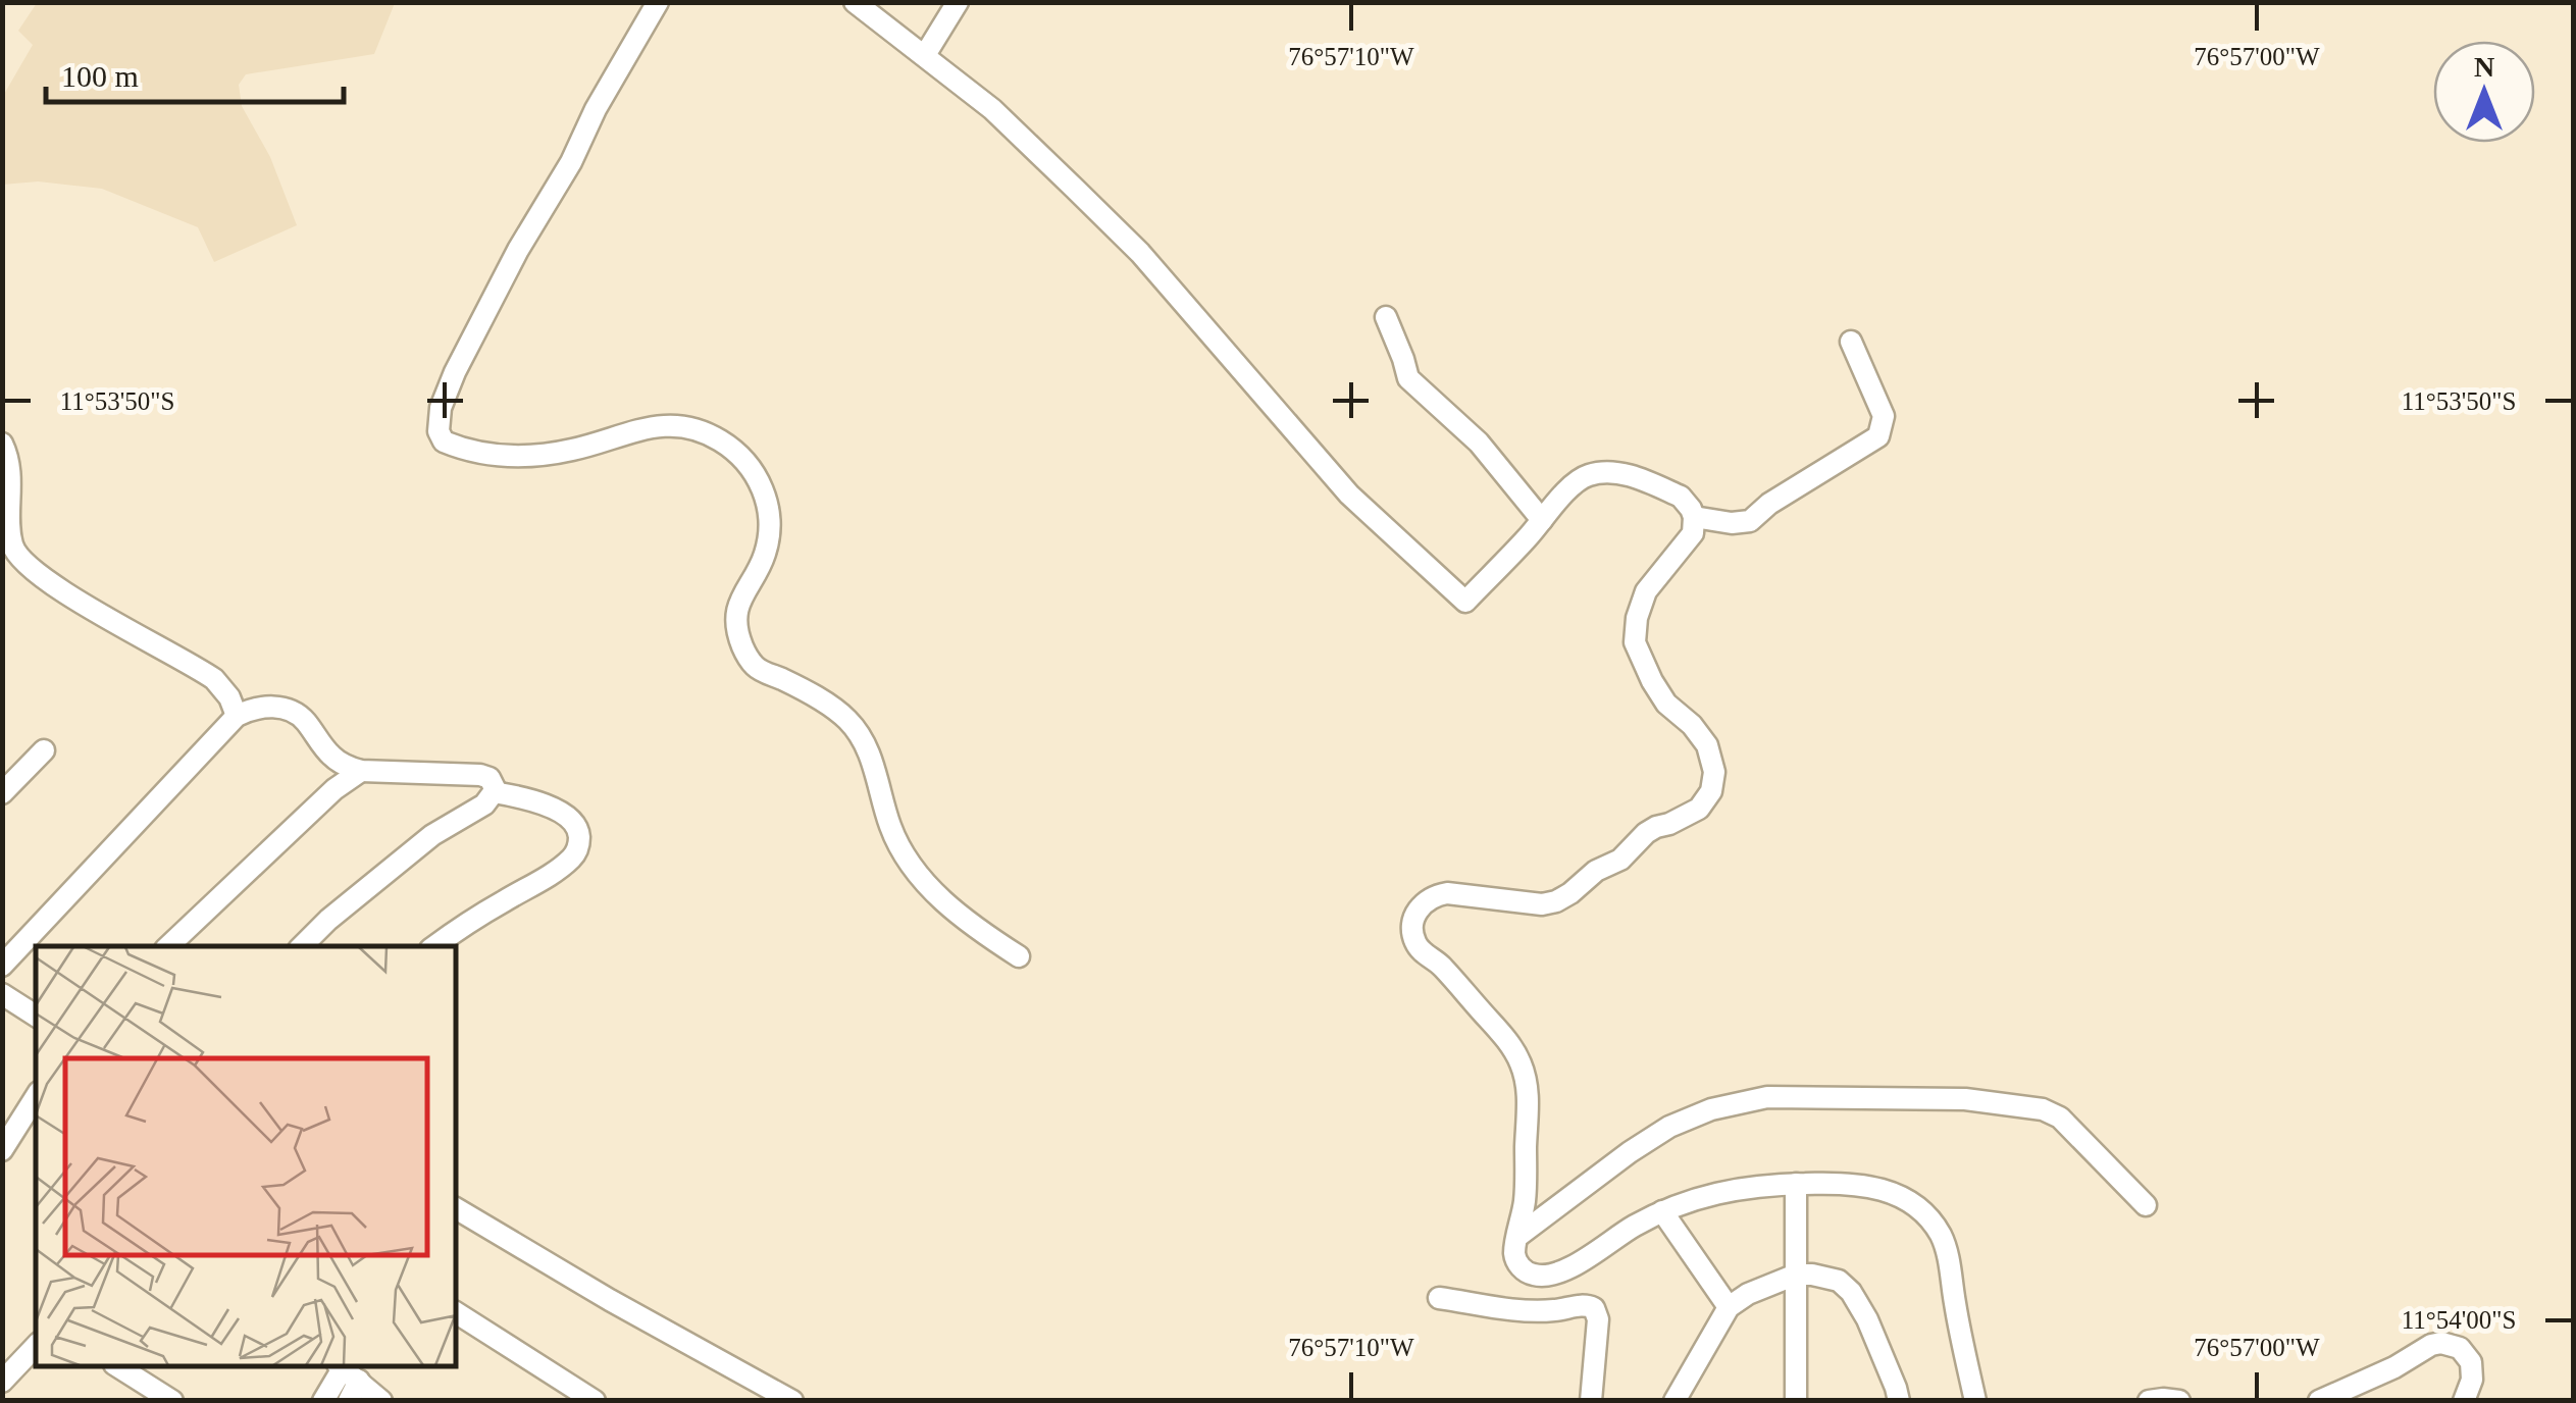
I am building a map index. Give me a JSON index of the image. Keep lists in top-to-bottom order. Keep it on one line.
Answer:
{"scale_bar":"100 m","north":"top","coordinates":["76°57'10\"W","76°57'00\"W","11°53'50\"S","11°54'00\"S"]}
